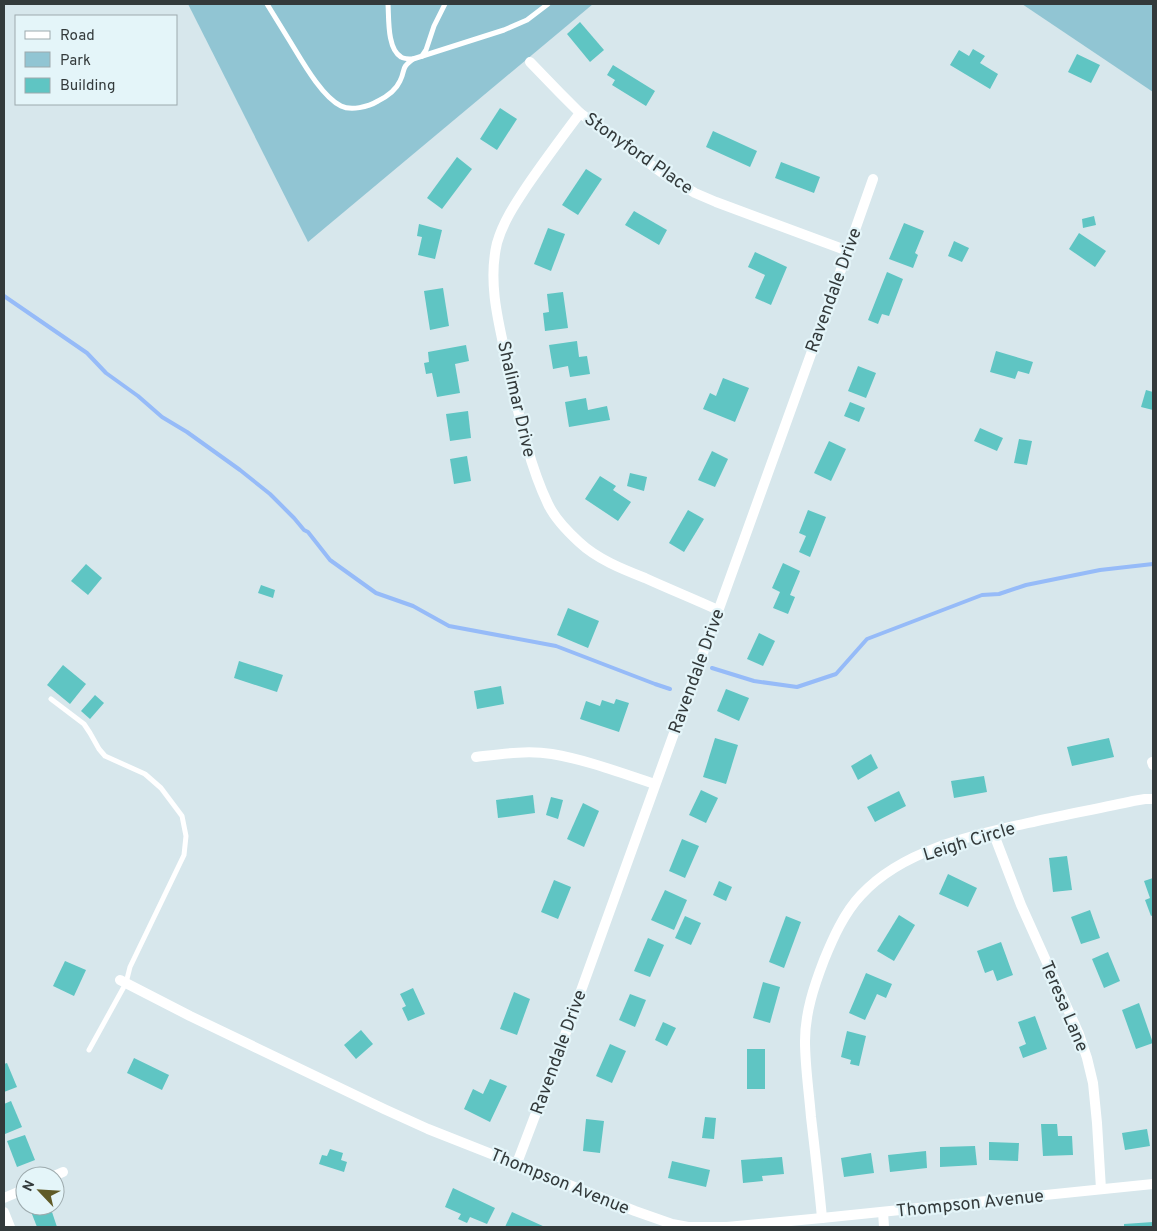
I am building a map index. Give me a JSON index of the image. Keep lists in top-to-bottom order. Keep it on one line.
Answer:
{"streets":{"street":["Stonyford Place","Ravendale Drive","Shalimar Drive","Leigh Circle","Teresa Lane","Thompson Avenue"]},"crossings":[["Stonyford Place","Ravendale Drive"],["Stonyford Place","Shalimar Drive"],["Ravendale Drive","Shalimar Drive"],["Ravendale Drive","Thompson Avenue"],["Leigh Circle","Teresa Lane"],["Leigh Circle","Thompson Avenue"],["Teresa Lane","Thompson Avenue"]],"legend":["Road","Park","Building"],"north":"top left"}
